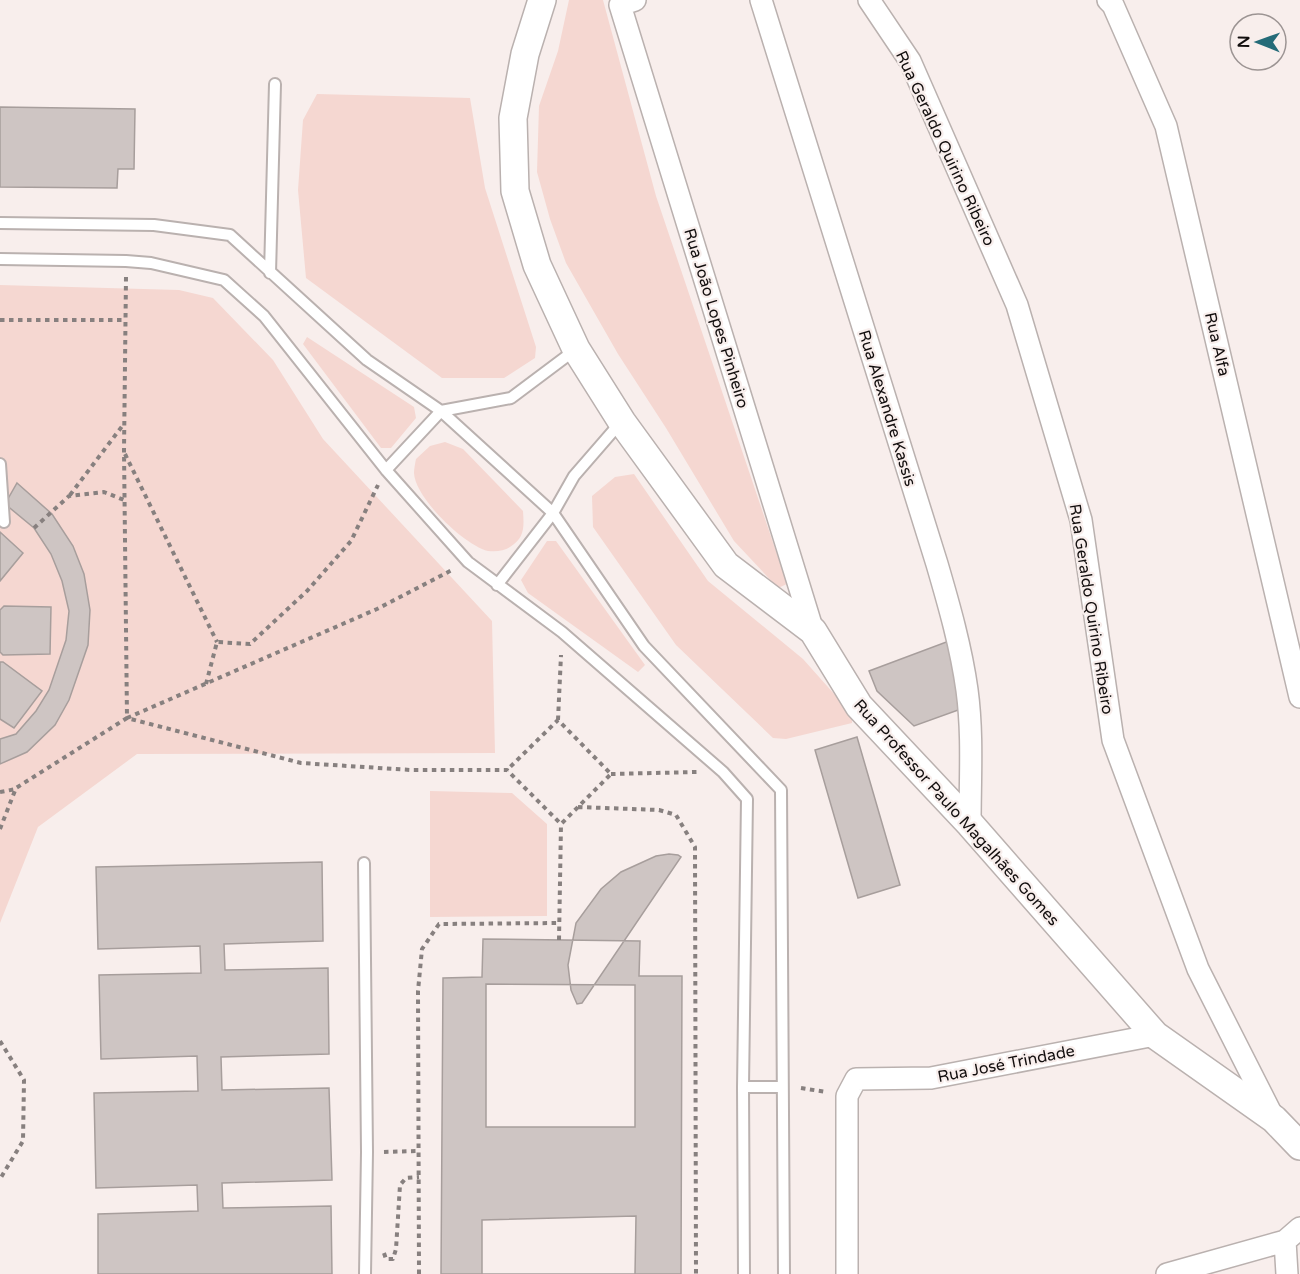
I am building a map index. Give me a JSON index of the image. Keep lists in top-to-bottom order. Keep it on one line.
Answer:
{"streets":{"street":["Rua Geraldo Quirino Ribeiro","Rua João Lopes Pinheiro","Rua Alfa","Rua Alexandre Kassis","Rua Professor Paulo Magalhães Gomes","Rua José Trindade"]},"crossings":[["Rua Geraldo Quirino Ribeiro","Rua Professor Paulo Magalhães Gomes"],["Rua João Lopes Pinheiro","Rua Professor Paulo Magalhães Gomes"],["Rua Alexandre Kassis","Rua Professor Paulo Magalhães Gomes"],["Rua Professor Paulo Magalhães Gomes","Rua José Trindade"]],"north":"left"}
